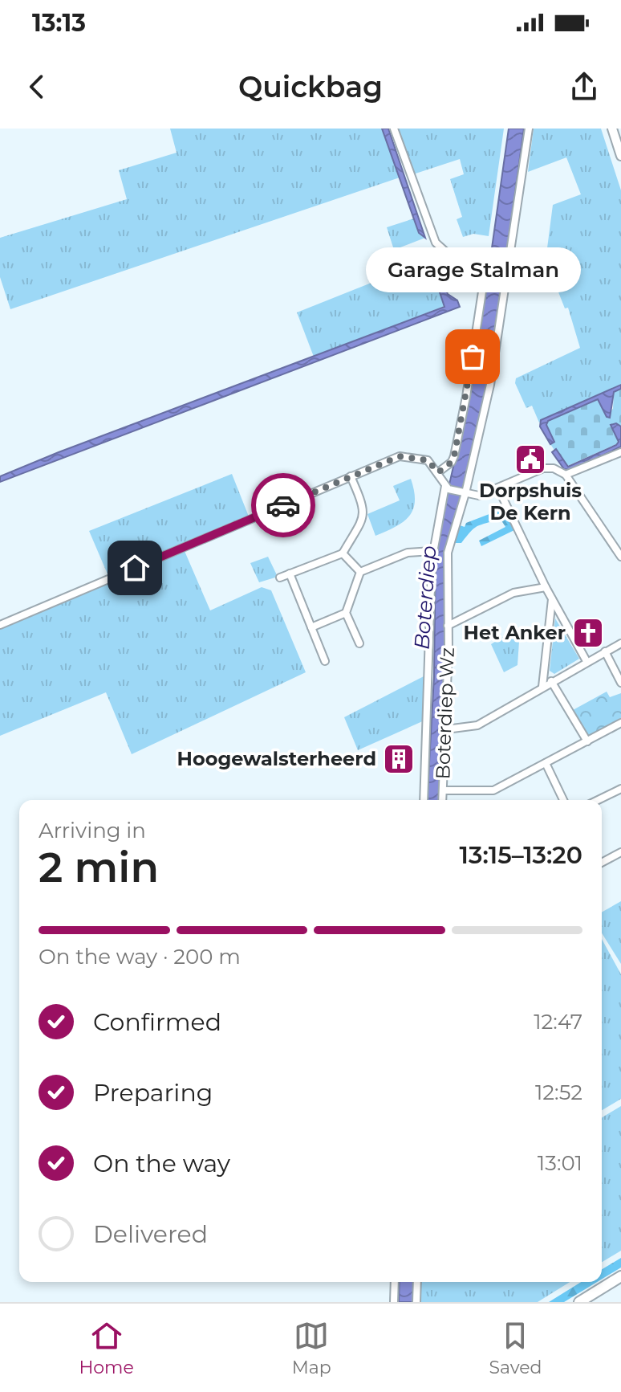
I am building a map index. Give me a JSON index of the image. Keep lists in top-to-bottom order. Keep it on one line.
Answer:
{"streets":{"street":["Boterdiep Wz"]},"water":["Boterdiep"],"places":{"other":["Garage Stalman"],"public building":["Dorpshuis De Kern"],"church":["Het Anker"],"building":["Hoogewalsterheerd"]},"page":{"status":"13:13","header":"Quickbag","bubble":"Garage Stalman","heading":["2 min","Arriving in","13:15–13:20"],"bar":"On the way · 200 m","list":[["Confirmed","12:47"],["Preparing","12:52"],["On the way","13:01"],"Delivered"],"tabs":["Home","Map","Saved"]}}
